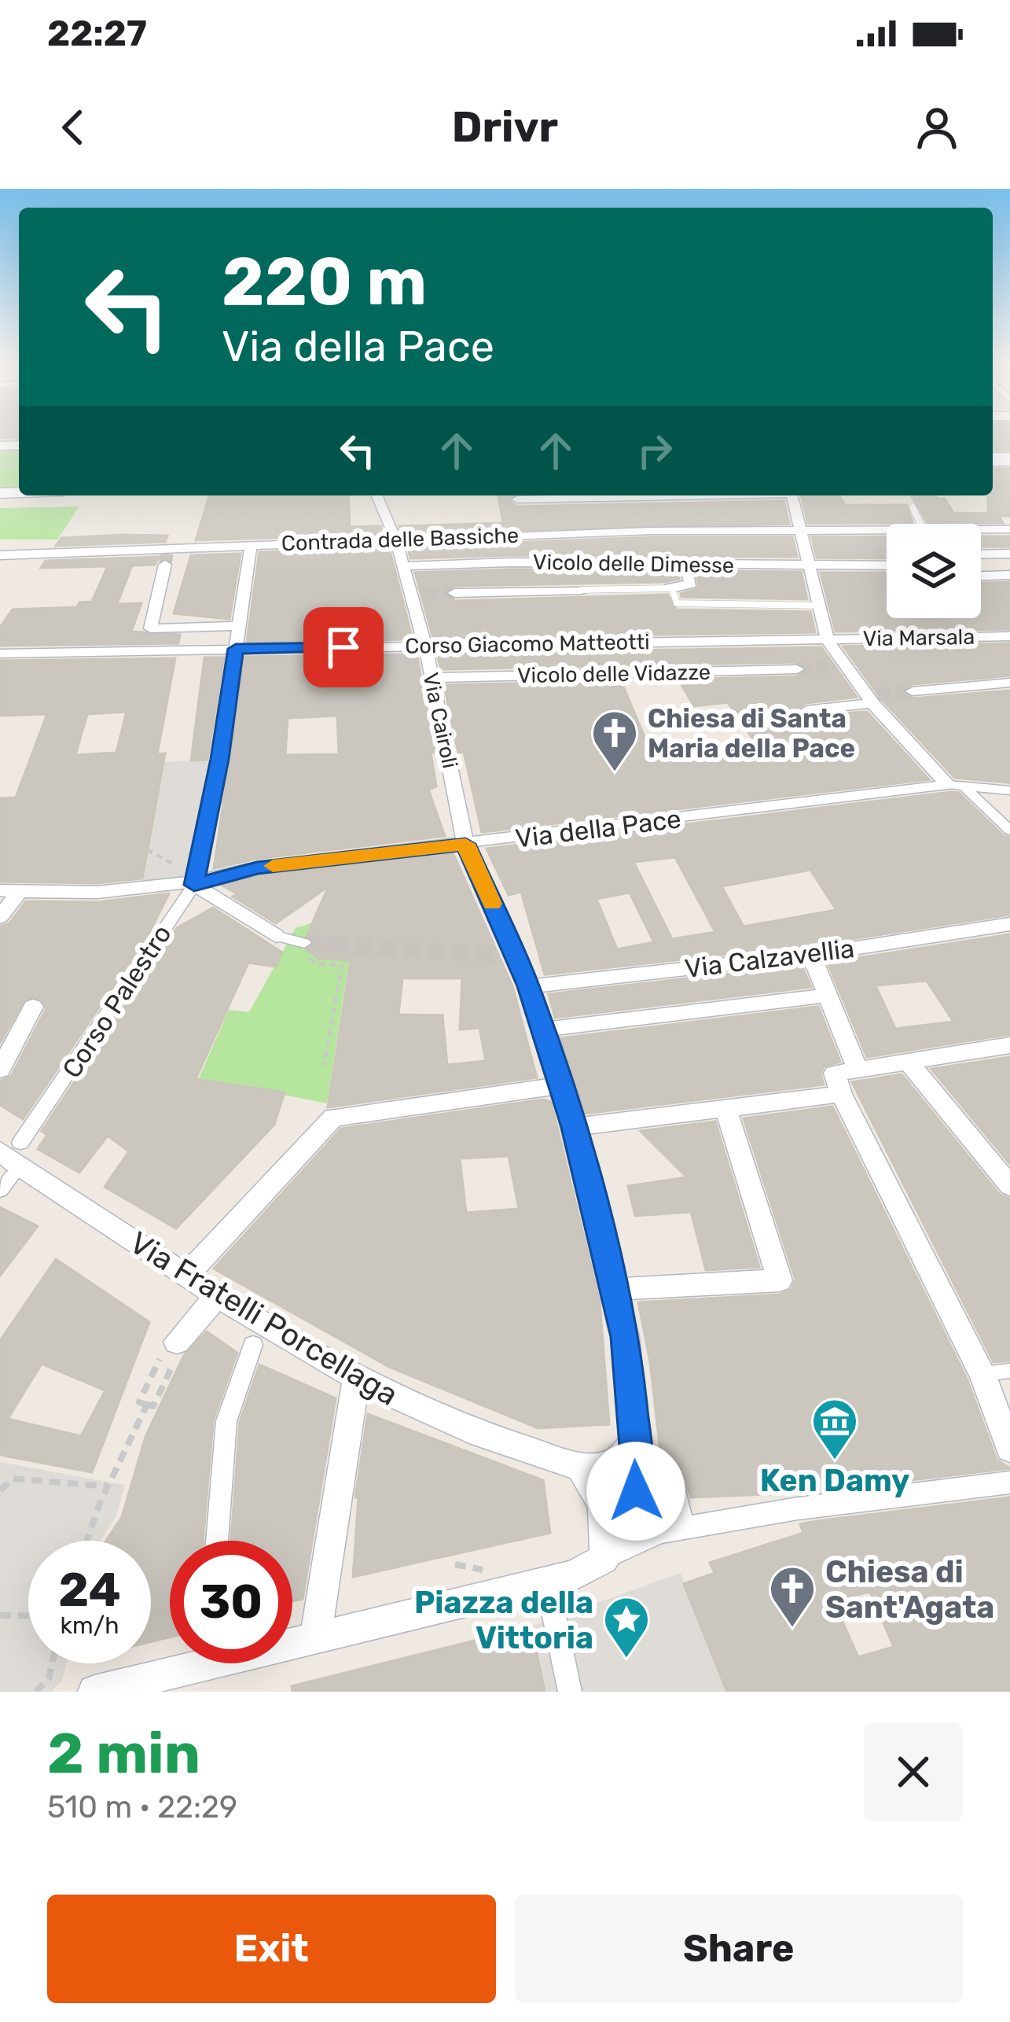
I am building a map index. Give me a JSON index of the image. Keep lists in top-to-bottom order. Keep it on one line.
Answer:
{"streets":{"street":["Contrada delle Bassiche","Vicolo delle Dimesse","Via Marsala","Corso Giacomo Matteotti","Vicolo delle Vidazze","Via Cairoli","Via della Pace","Via Calzavellia","Corso Palestro","Via Fratelli Porcellaga"]},"crossings":[["Contrada delle Bassiche","Via Cairoli"],["Vicolo delle Dimesse","Via Cairoli"],["Via Marsala","Corso Giacomo Matteotti"],["Corso Giacomo Matteotti","Via Cairoli"],["Vicolo delle Vidazze","Via Cairoli"],["Via Cairoli","Via della Pace"],["Via Cairoli","Via Calzavellia"],["Via della Pace","Corso Palestro"],["Corso Palestro","Via Fratelli Porcellaga"]],"places":{"church":["Chiesa di Santa Maria della Pace","Chiesa di Sant'Agata"],"museum":["Ken Damy"],"place":["Piazza della Vittoria"]},"page":{"status":"22:27","header":"Drivr","turn":["220 m","Via della Pace"],"speed":"24 km/h","limit":"30","heading":["2 min","510 m · 22:29"],"buttons":["Exit","Share"]}}
